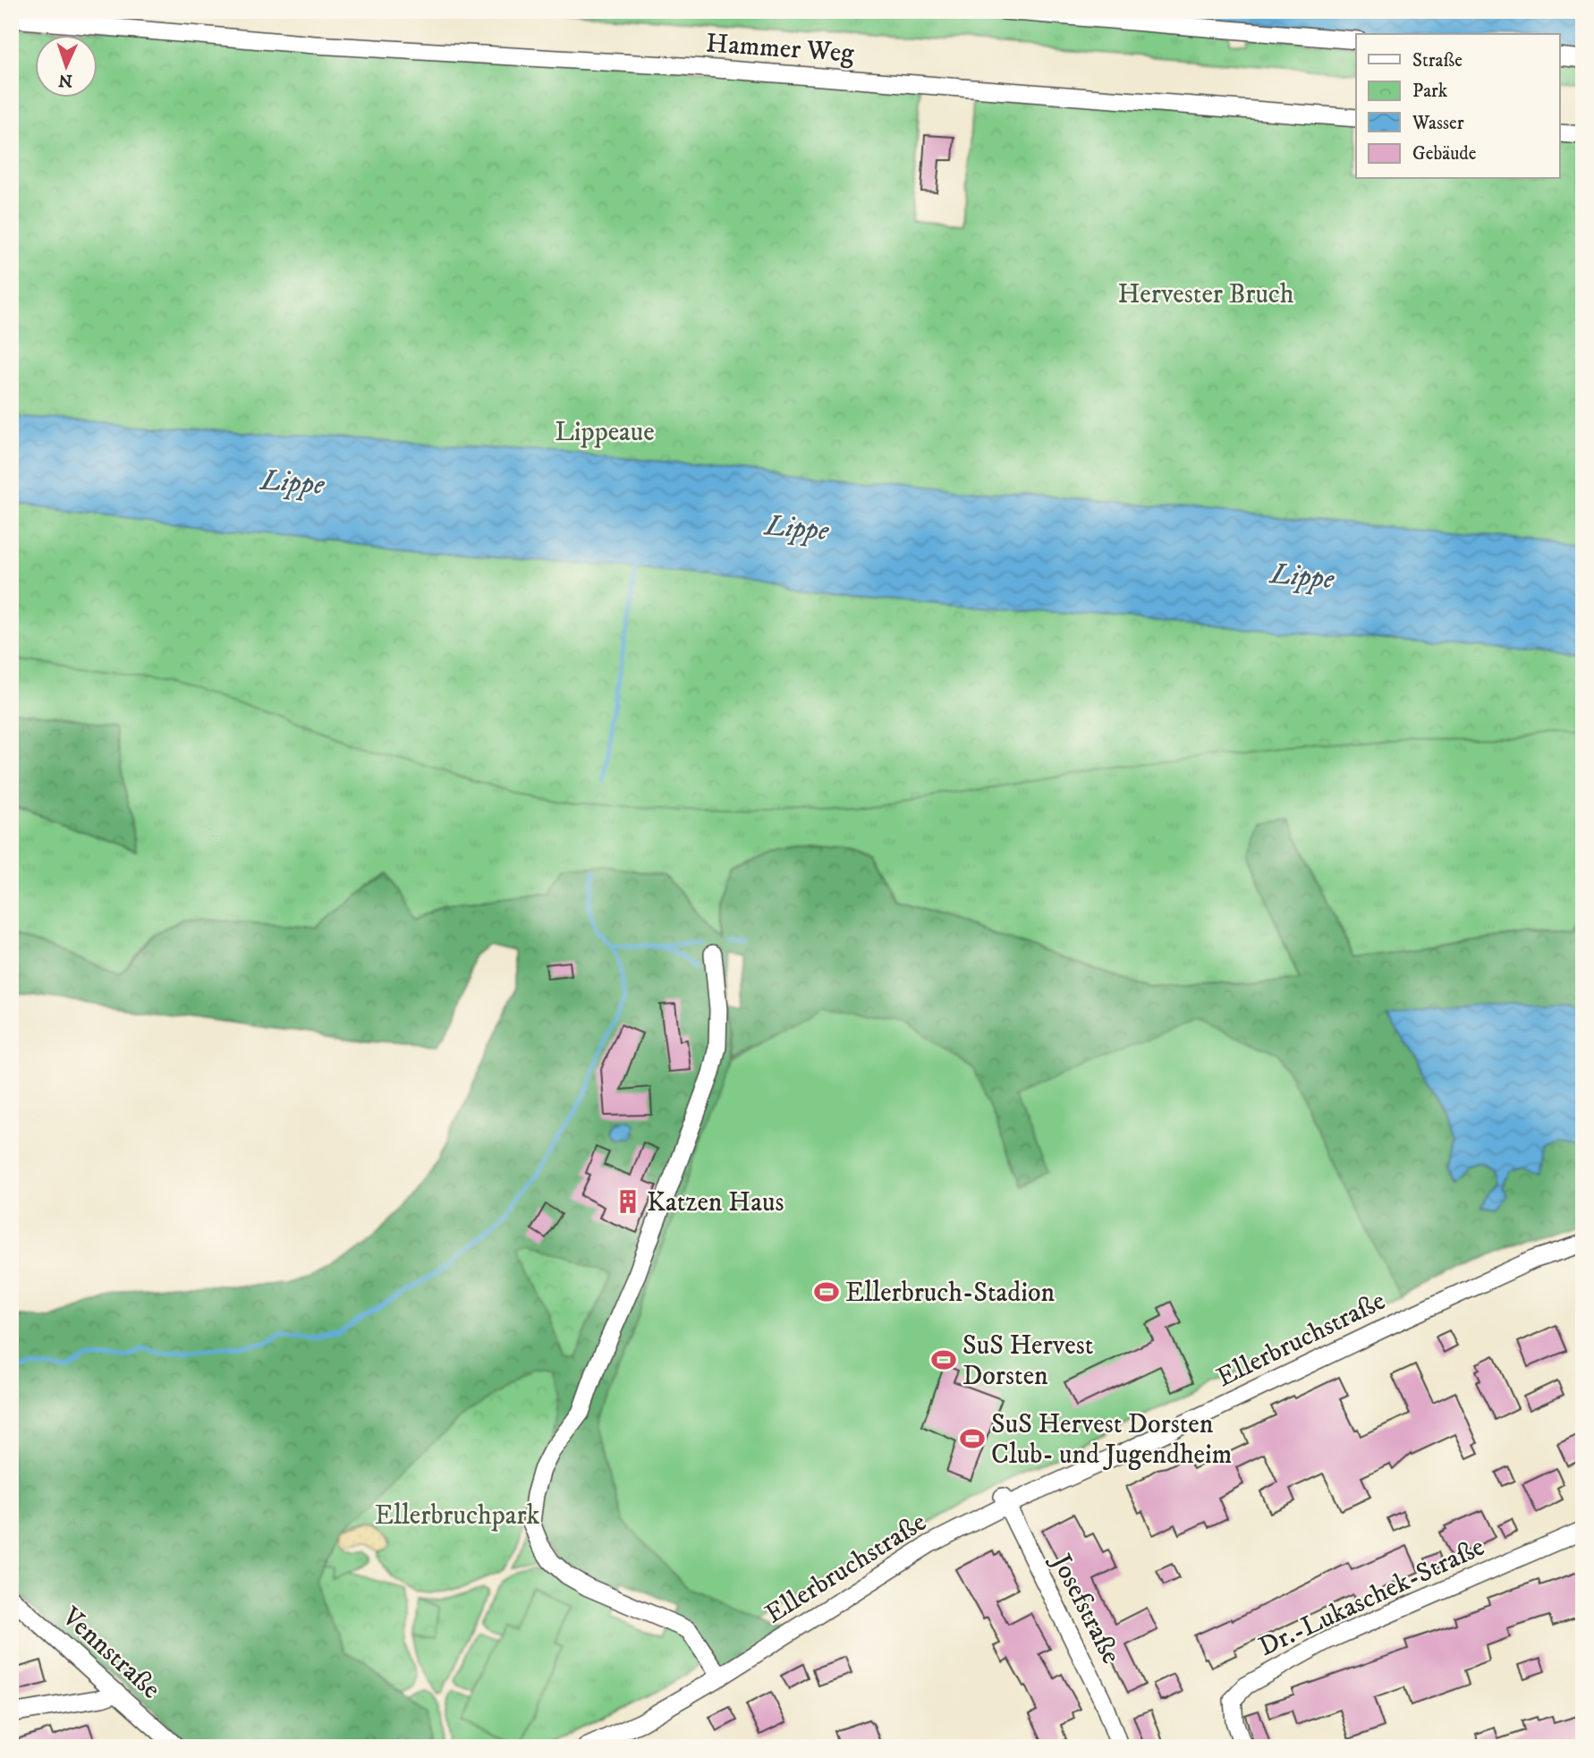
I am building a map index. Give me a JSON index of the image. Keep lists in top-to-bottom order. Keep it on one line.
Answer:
{"streets":{"street":["Hammer Weg","Ellerbruchstraße","Dr.-Lukaschek-Straße","Josefstraße","Vennstraße"]},"crossings":[["Ellerbruchstraße","Josefstraße"]],"water":["Lippe"],"parks":["Hervester Bruch","Lippeaue","Ellerbruchpark"],"places":{"building":["Katzen Haus"],"sports":["Ellerbruch-Stadion","SuS Hervest Dorsten","SuS Hervest Dorsten Club- und Jugendheim"]},"legend":["Straße","Park","Wasser","Gebäude"],"north":"bottom"}
